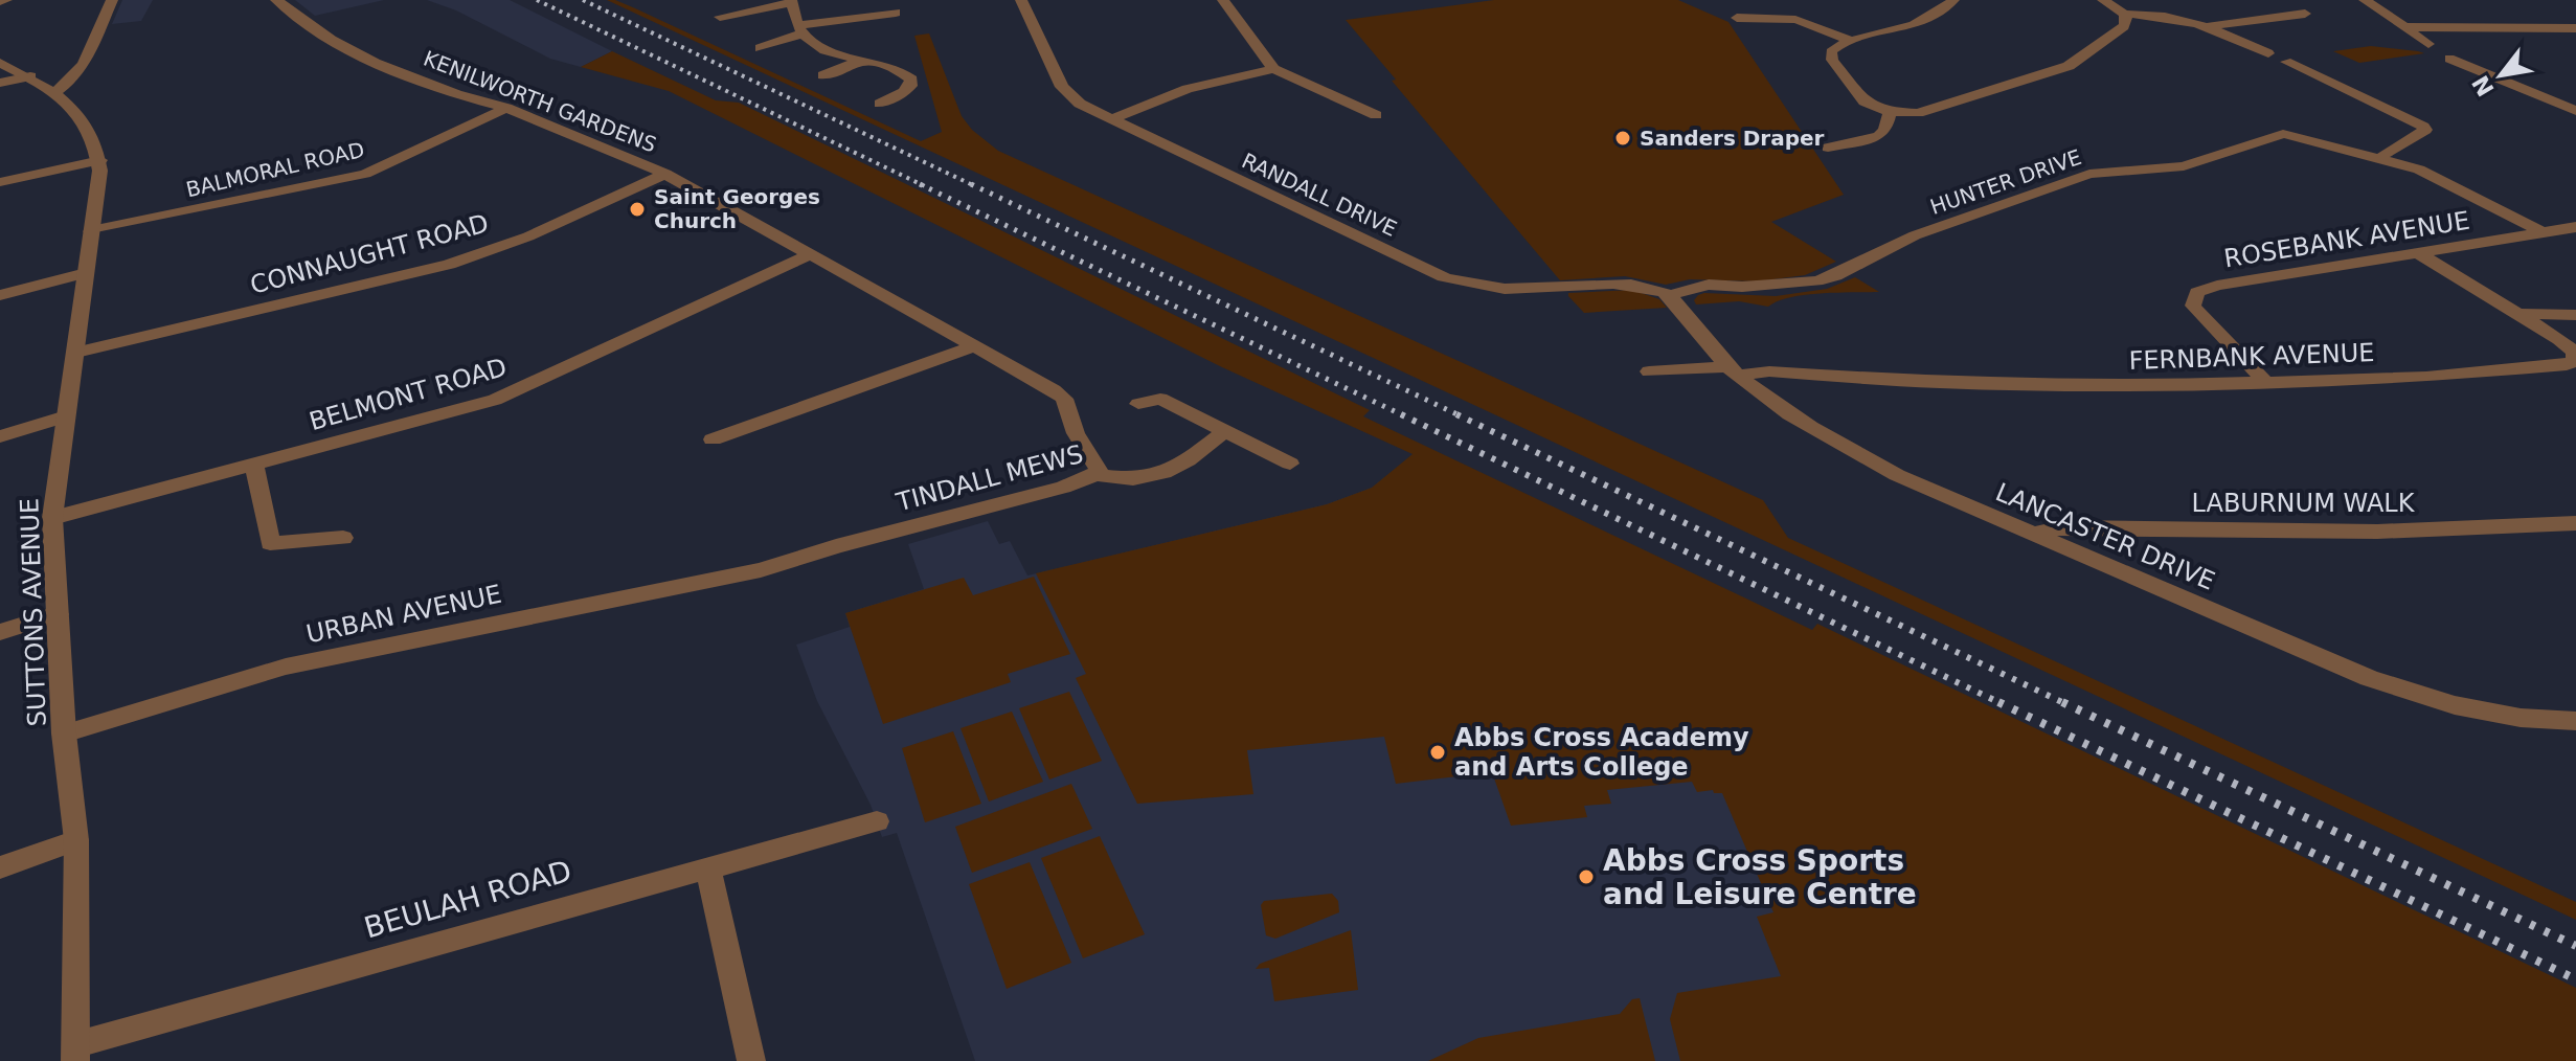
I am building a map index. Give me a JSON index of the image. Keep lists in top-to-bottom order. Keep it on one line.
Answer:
{"streets":{"street":["KENILWORTH GARDENS","BALMORAL ROAD","HUNTER DRIVE","RANDALL DRIVE","ROSEBANK AVENUE","CONNAUGHT ROAD","FERNBANK AVENUE","BELMONT ROAD","TINDALL MEWS","LABURNUM WALK","LANCASTER DRIVE","SUTTONS AVENUE","URBAN AVENUE","BEULAH ROAD"]},"crossings":[["KENILWORTH GARDENS","BALMORAL ROAD"],["KENILWORTH GARDENS","CONNAUGHT ROAD"],["KENILWORTH GARDENS","BELMONT ROAD"],["KENILWORTH GARDENS","TINDALL MEWS"],["BALMORAL ROAD","SUTTONS AVENUE"],["HUNTER DRIVE","RANDALL DRIVE"],["HUNTER DRIVE","ROSEBANK AVENUE"],["HUNTER DRIVE","LANCASTER DRIVE"],["RANDALL DRIVE","LANCASTER DRIVE"],["ROSEBANK AVENUE","FERNBANK AVENUE"],["CONNAUGHT ROAD","SUTTONS AVENUE"],["FERNBANK AVENUE","LANCASTER DRIVE"],["BELMONT ROAD","SUTTONS AVENUE"],["TINDALL MEWS","URBAN AVENUE"],["LABURNUM WALK","LANCASTER DRIVE"],["SUTTONS AVENUE","URBAN AVENUE"],["SUTTONS AVENUE","BEULAH ROAD"]],"places":["Sanders Draper","Saint Georges Church","Abbs Cross Academy and Arts College","Abbs Cross Sports and Leisure Centre"],"north":"bottom left"}
